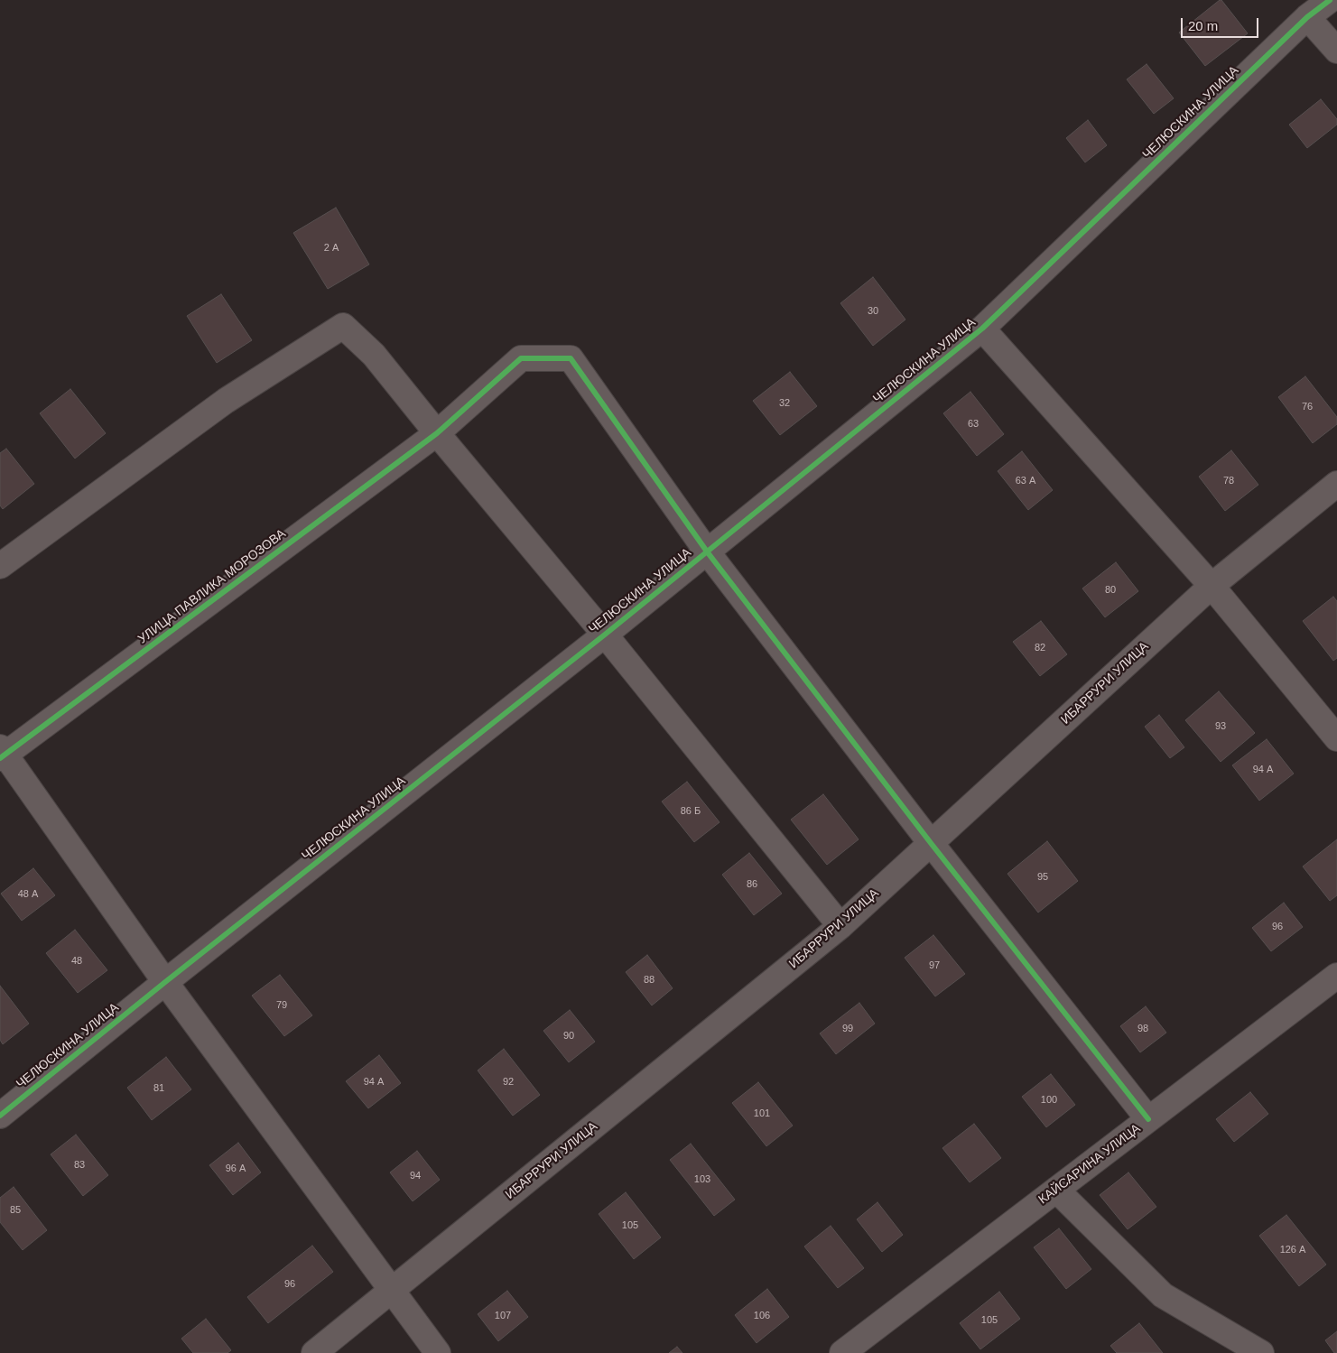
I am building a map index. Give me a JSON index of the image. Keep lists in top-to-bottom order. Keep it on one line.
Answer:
{"streets":{"street":["ЧЕЛЮСКИНА УЛИЦА","УЛИЦА ПАВЛИКА МОРОЗОВА","ИБАРРУРИ УЛИЦА","КАЙСАРИНА УЛИЦА"]},"crossings":[["ЧЕЛЮСКИНА УЛИЦА","УЛИЦА ПАВЛИКА МОРОЗОВА"]],"house_numbers":["2 A","30","32","76","63","63 А","78","80","82","93","94 А","86 Б","95","86","48 А","96","48","97","88","79","99","98","90","94 А","92","81","100","101","83","96 А","94","103","85","105","126 А","96","107","106","105"],"scale_bar":"20 m"}
